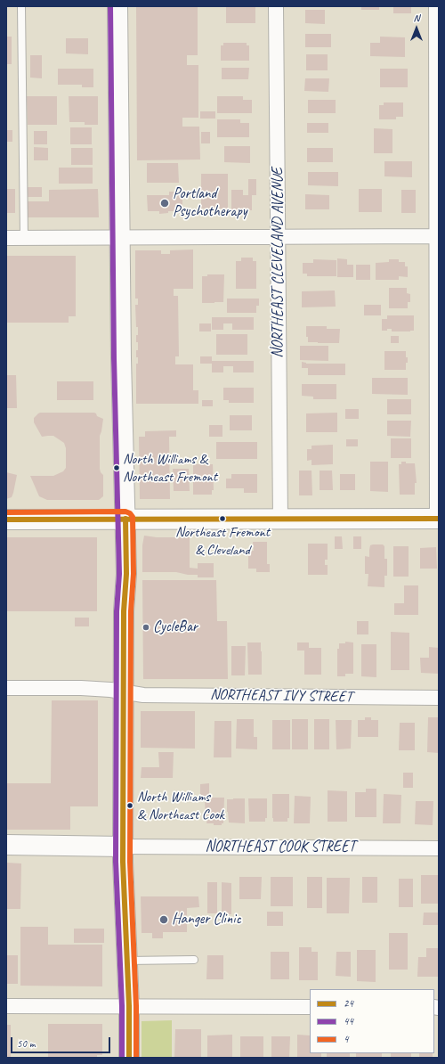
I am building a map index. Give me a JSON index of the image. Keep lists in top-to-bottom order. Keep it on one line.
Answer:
{"streets":{"street":["NORTHEAST CLEVELAND AVENUE","NORTHEAST IVY STREET","NORTHEAST COOK STREET"]},"places":["Portland Psychotherapy","North Williams & Northeast Fremont","Northeast Fremont & Cleveland","CycleBar","North Williams & Northeast Cook","Hanger Clinic"],"lines":["transit line 44","transit line 4","transit line 24"],"legend":["24","44","4"],"scale_bar":"50 m","north":"top"}
